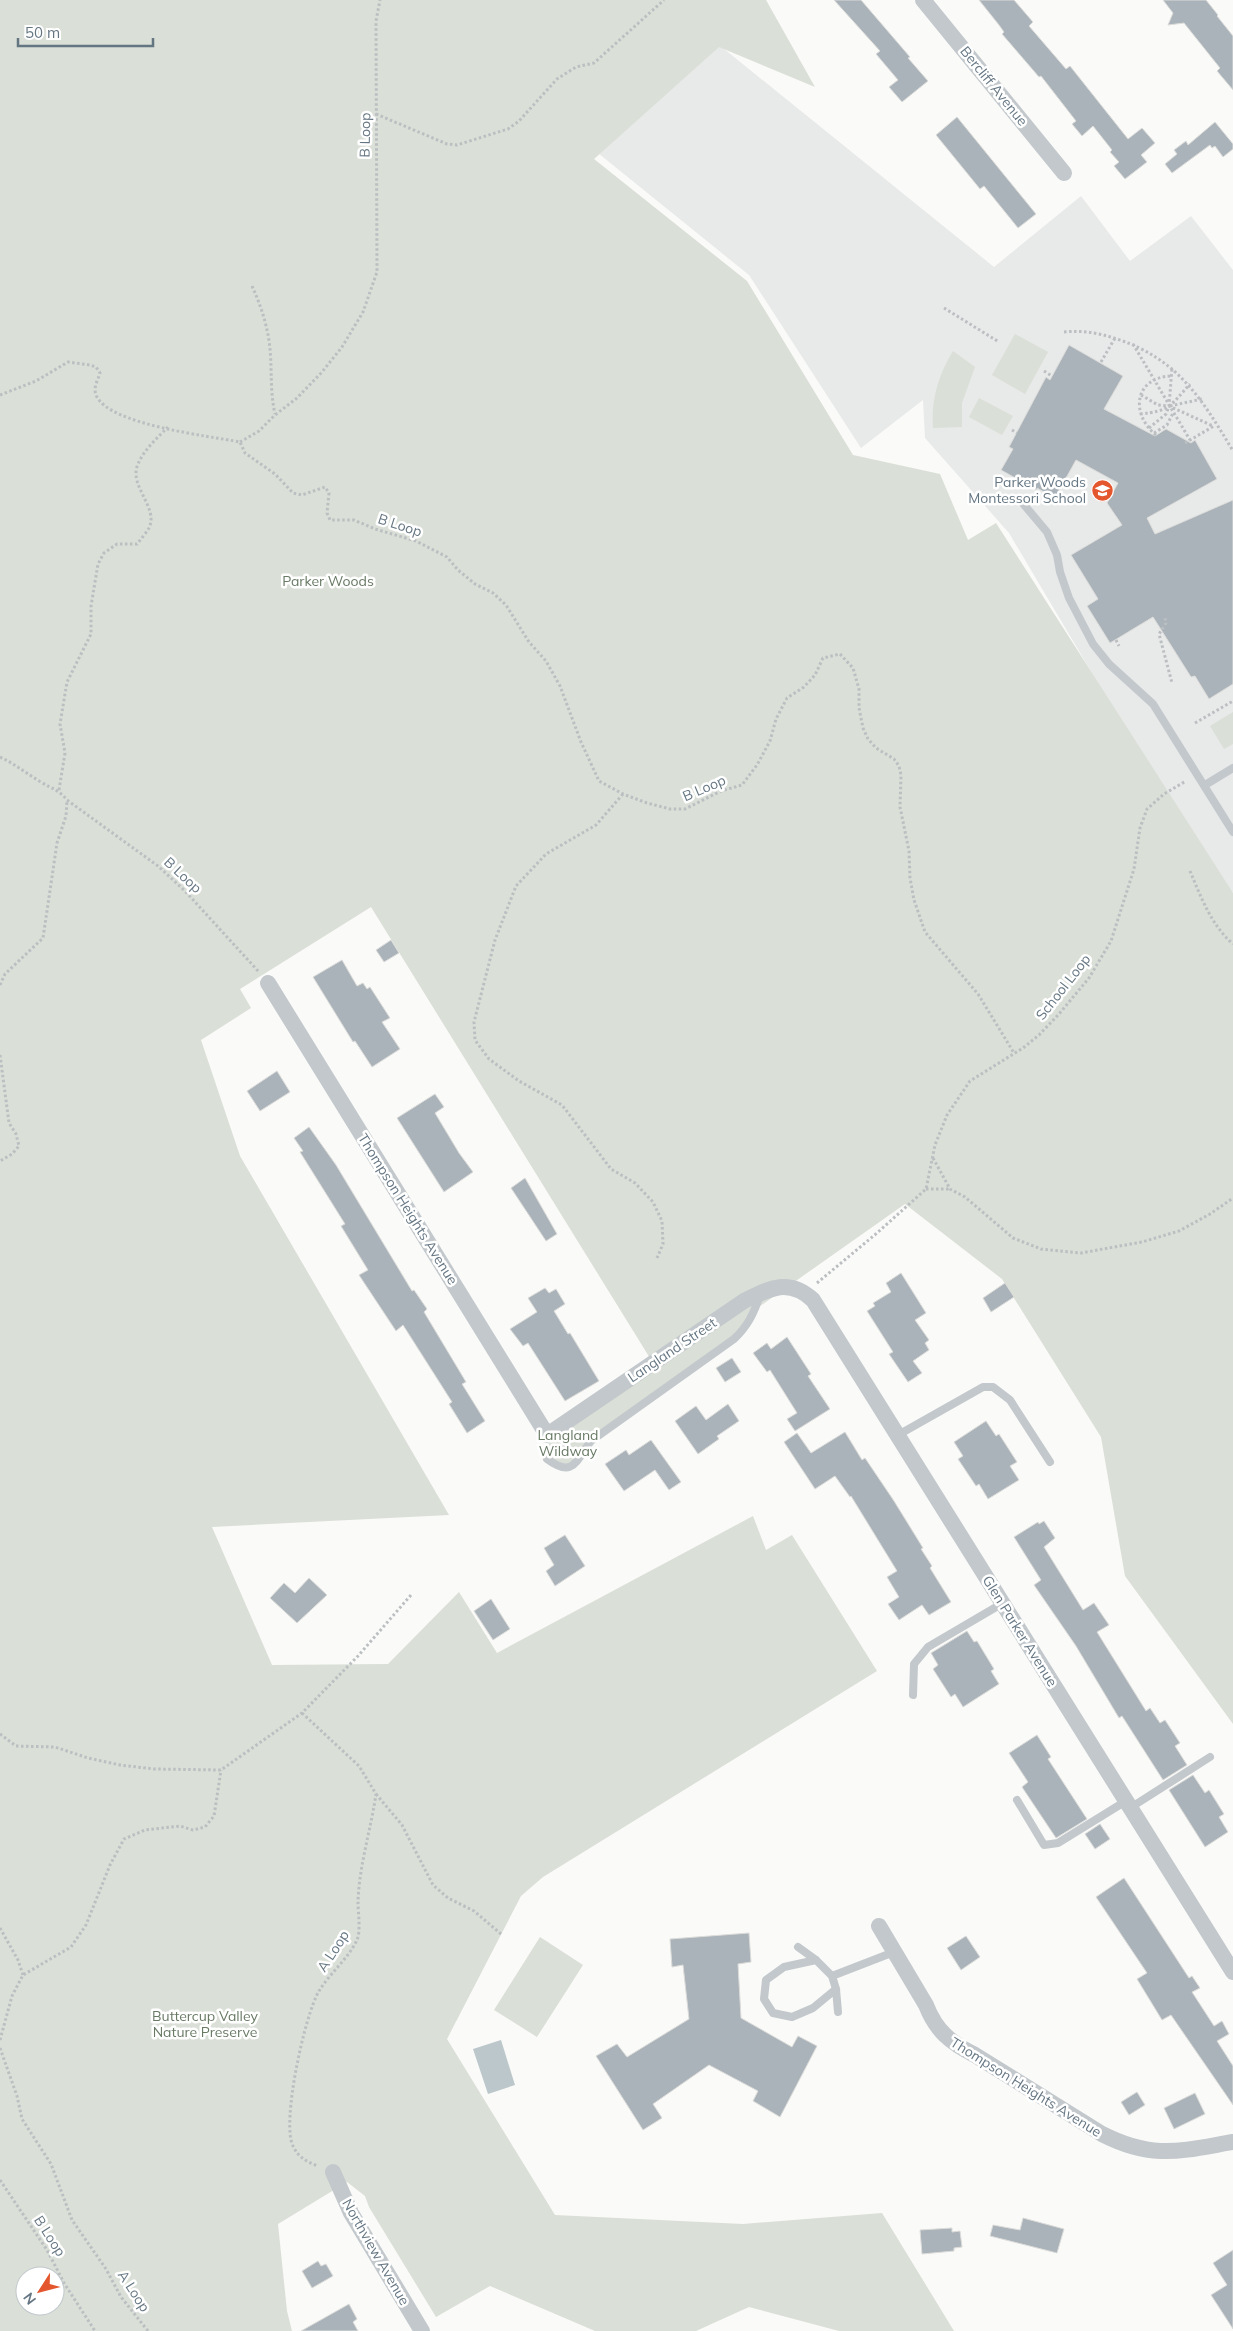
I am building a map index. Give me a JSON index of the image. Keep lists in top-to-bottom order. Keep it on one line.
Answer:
{"streets":{"street":["Bercliff Avenue","Thompson Heights Avenue","Langland Street","Glen Parker Avenue","Northview Avenue"],"path":["B Loop","School Loop","A Loop"]},"crossings":[["B Loop","School Loop"],["B Loop","Thompson Heights Avenue"],["Thompson Heights Avenue","Langland Street"],["Langland Street","Glen Parker Avenue"],["A Loop","Northview Avenue"]],"parks":["Parker Woods","Langland Wildway","Buttercup Valley Nature Preserve"],"places":{"school or university":["Parker Woods Montessori School"]},"scale_bar":"50 m","north":"bottom left"}
